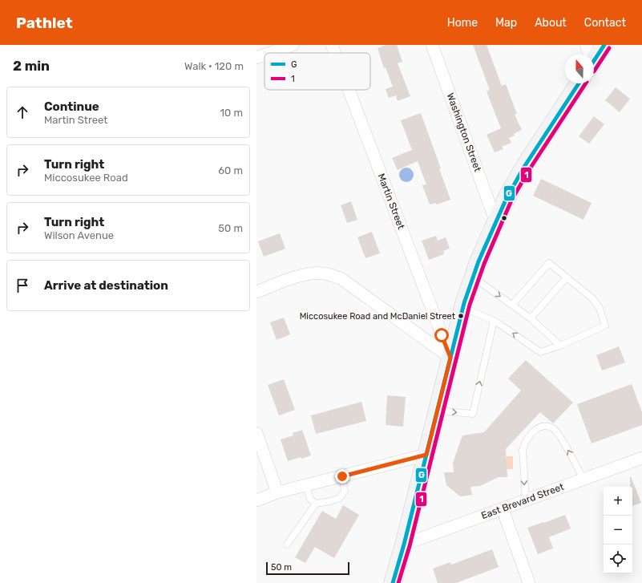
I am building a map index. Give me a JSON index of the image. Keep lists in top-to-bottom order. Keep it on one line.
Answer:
{"streets":{"street":["Washington Street","Martin Street","East Brevard Street"]},"places":["Miccosukee Road and McDaniel Street"],"lines":["transit line G","transit line 1"],"legend":["G","1"],"scale_bar":"50 m","north":"top","page":{"header":"Pathlet","nav":["Home","Map","About","Contact"],"heading":["2 min","Walk · 120 m"],"list":[["Continue","Martin Street","10 m"],["Turn right","Miccosukee Road","60 m"],["Turn right","Wilson Avenue","50 m"],"Arrive at destination"],"map_buttons":["+","−"],"scale":"50 m"}}
